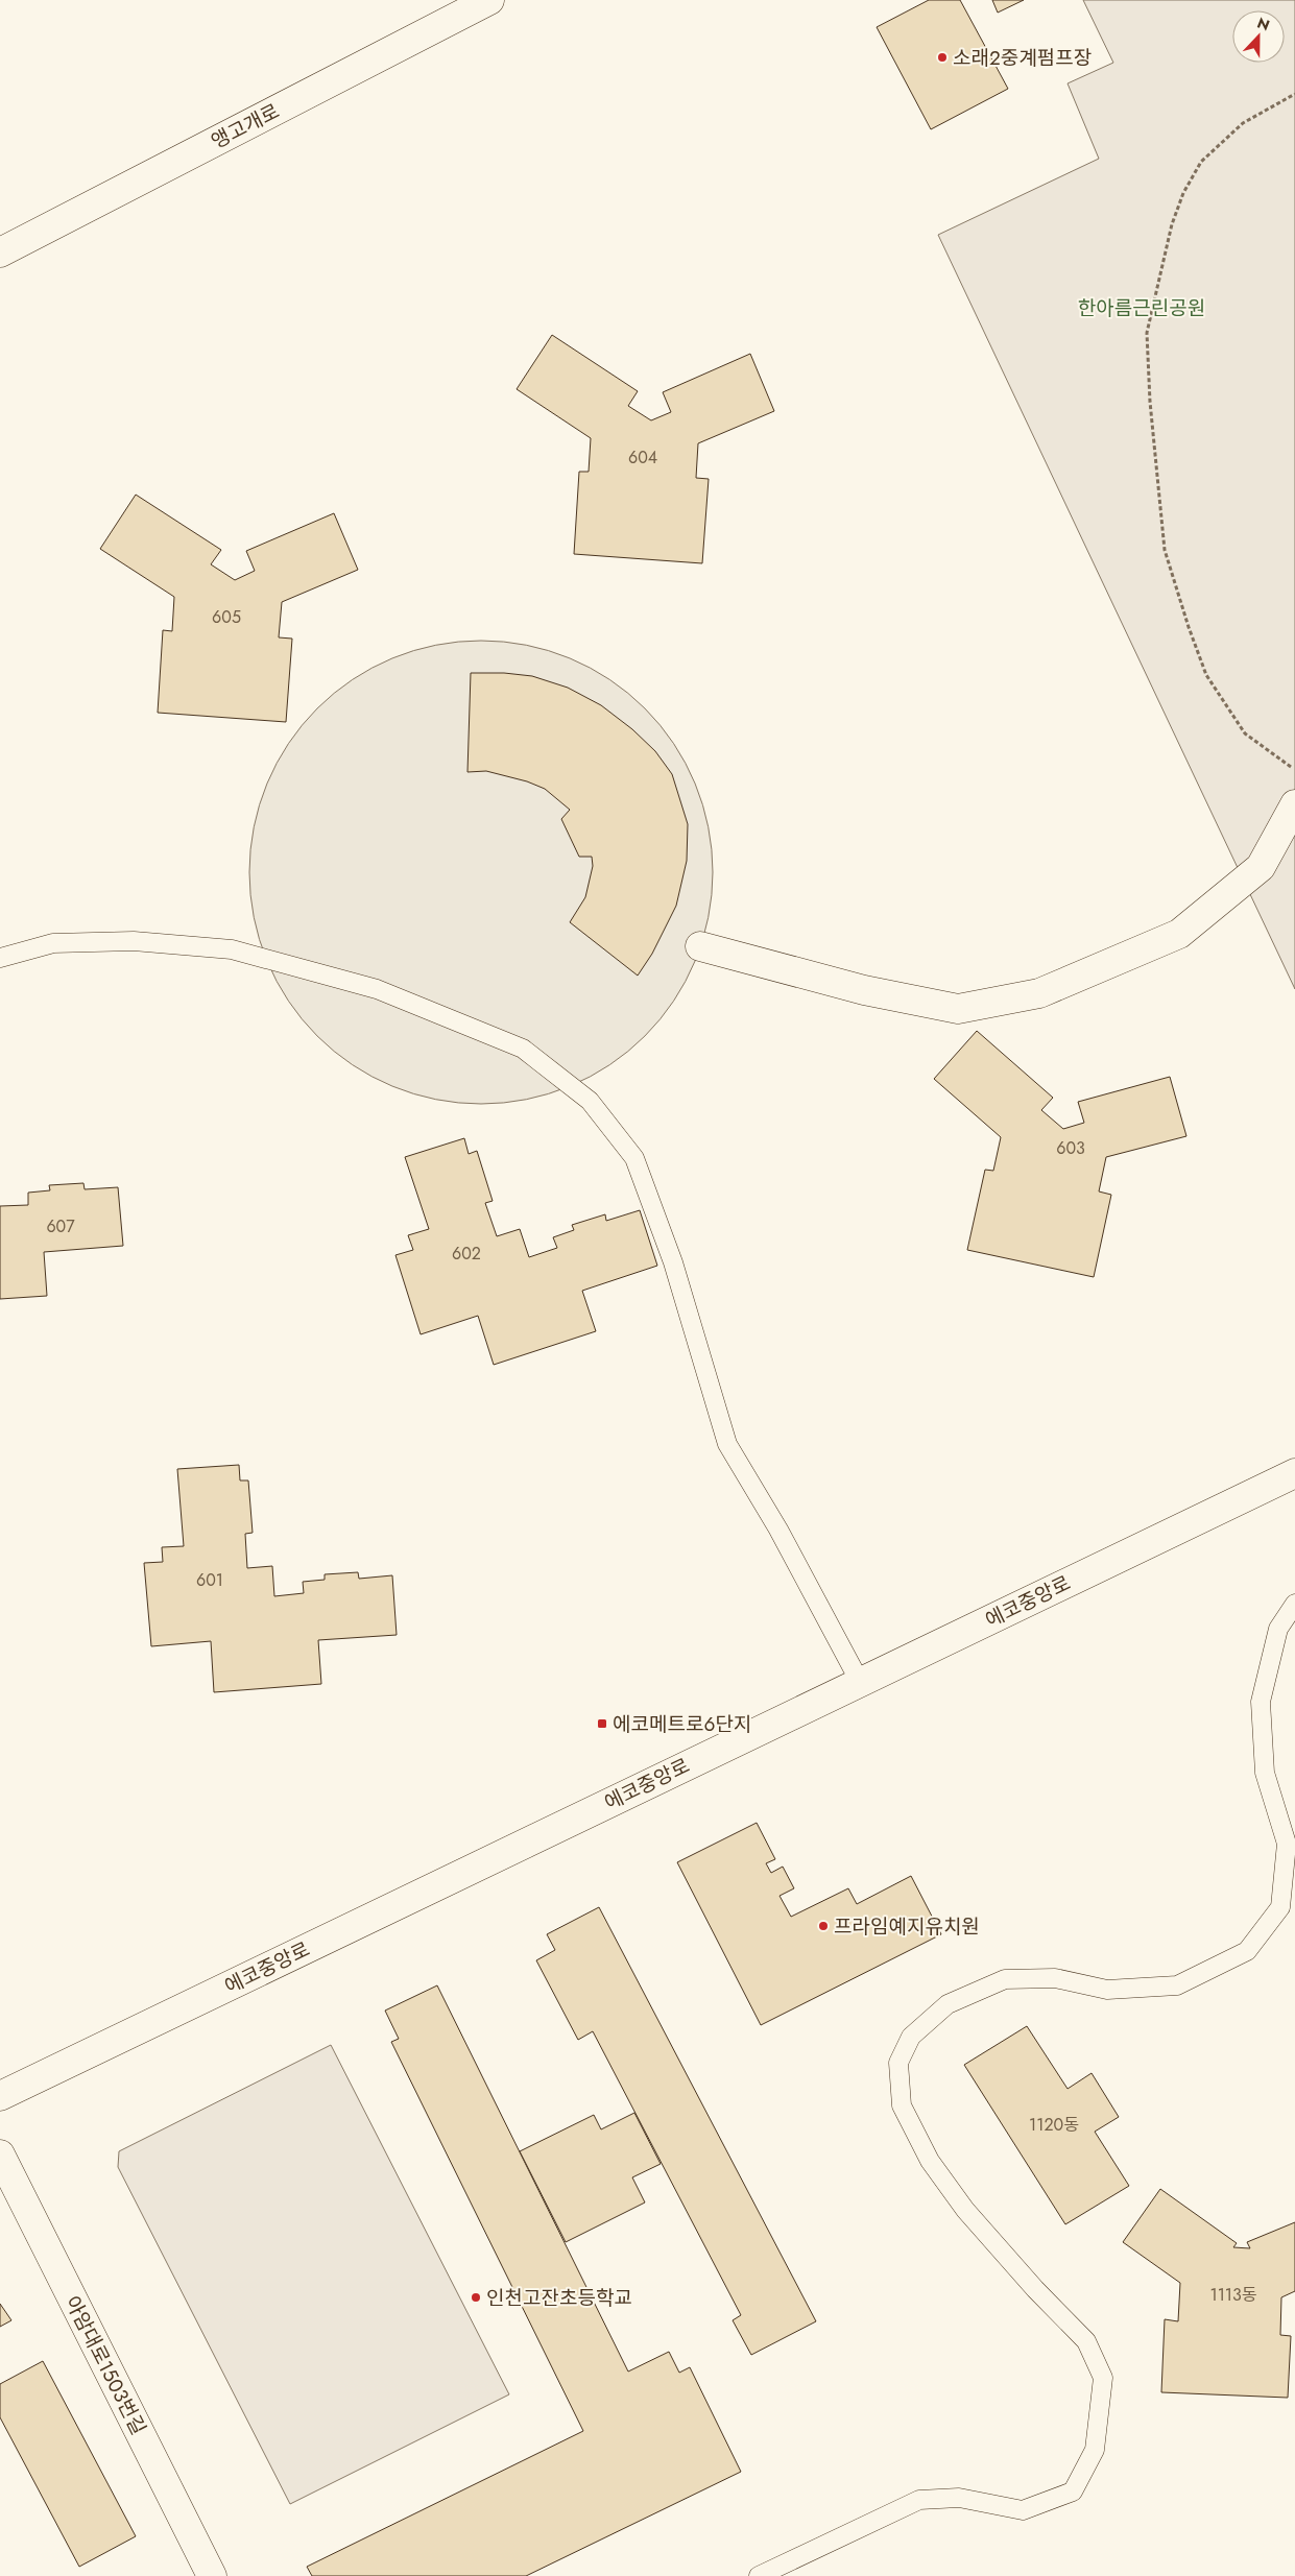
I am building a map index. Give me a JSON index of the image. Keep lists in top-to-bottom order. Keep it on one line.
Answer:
{"streets":{"street":["앵고개로","에코중앙로","아암대로1503번길"]},"parks":["한아름근린공원"],"places":{"other":["소래2중계펌프장","프라임예지유치원","인천고잔초등학교"],"transit":["에코메트로6단지"]},"house_numbers":["604","605","603","607","602","601","1120동","1113동"],"north":"top"}
